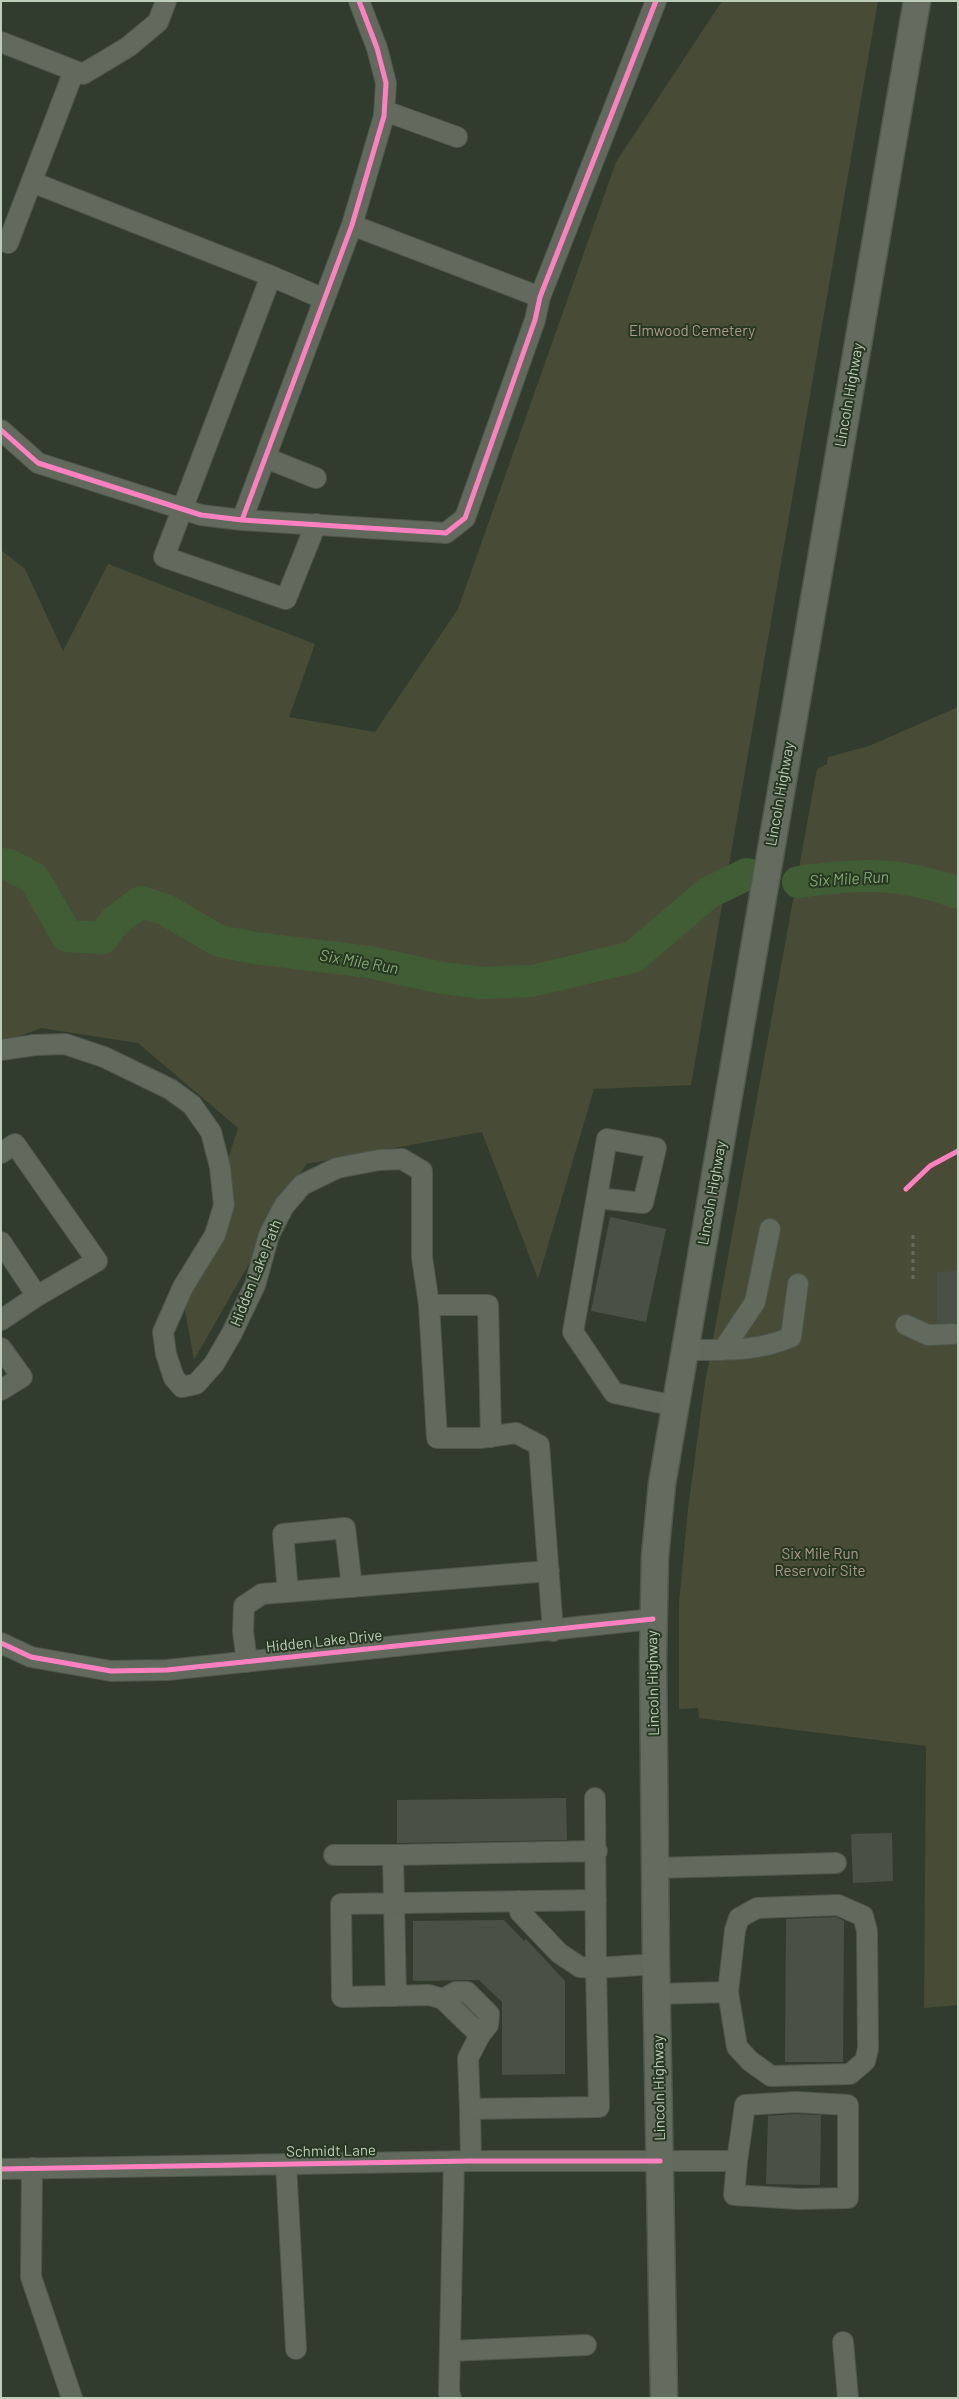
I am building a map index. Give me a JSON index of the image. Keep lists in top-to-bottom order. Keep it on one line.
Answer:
{"streets":{"main road":["Lincoln Highway"],"street":["Hidden Lake Path","Hidden Lake Drive","Schmidt Lane"]},"crossings":[["Lincoln Highway","Hidden Lake Drive"],["Lincoln Highway","Schmidt Lane"]],"water":["Six Mile Run"],"parks":["Elmwood Cemetery","Six Mile Run Reservoir Site"]}
